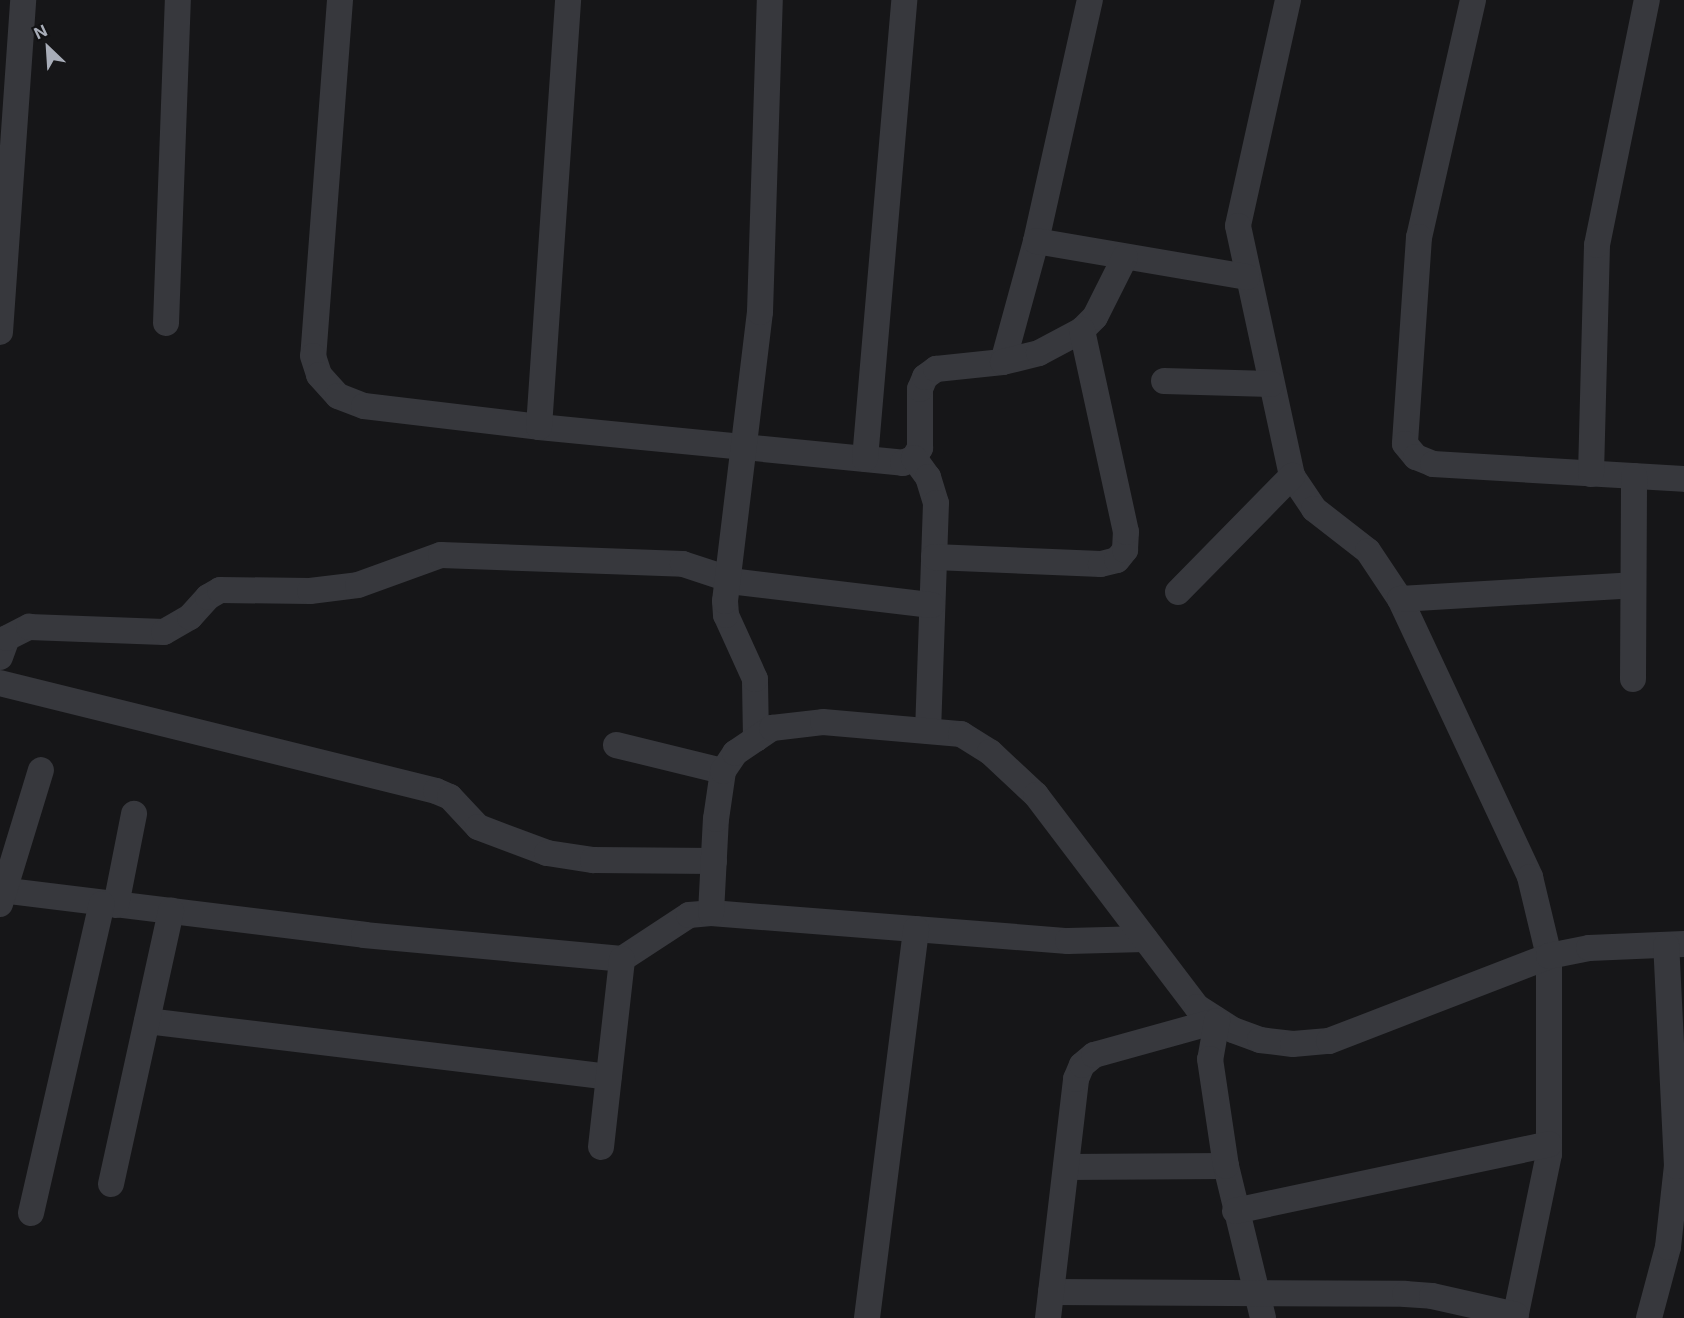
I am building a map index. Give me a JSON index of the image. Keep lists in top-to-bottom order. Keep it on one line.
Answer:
{"north":"top left"}
